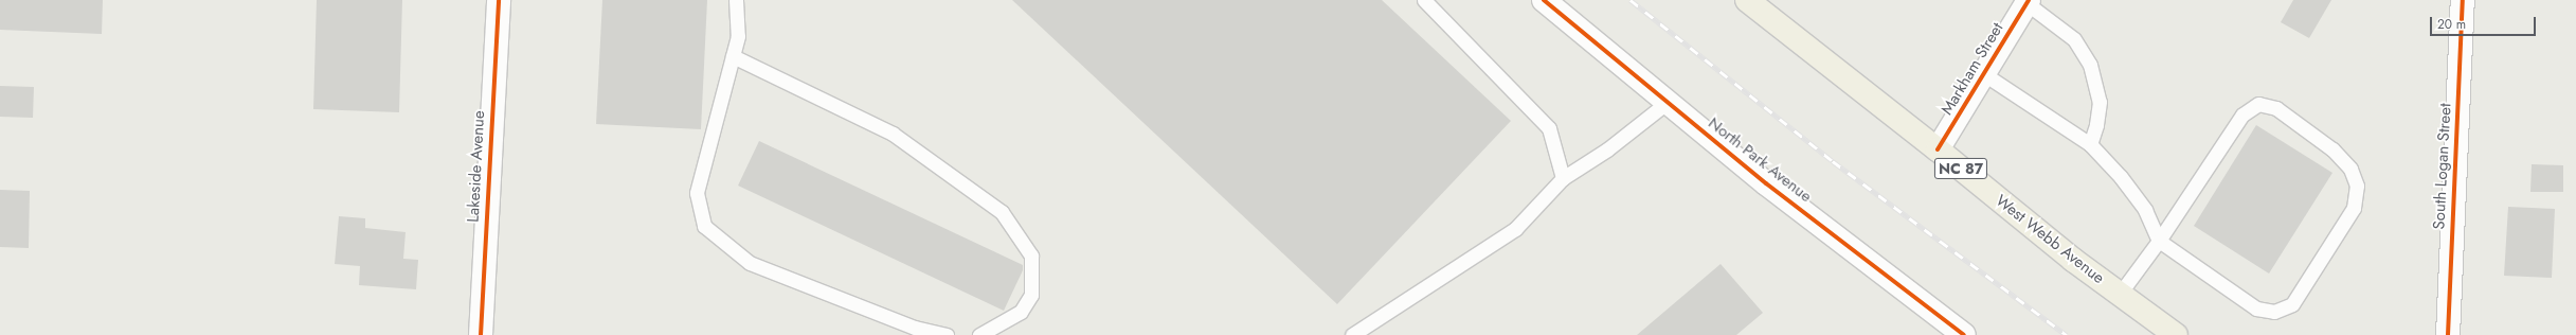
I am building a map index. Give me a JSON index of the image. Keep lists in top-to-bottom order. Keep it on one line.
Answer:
{"streets":{"highway":["NC 87","West Webb Avenue"],"street":["Markham Street","North Park Avenue","Lakeside Avenue","South Logan Street"]},"crossings":[["Markham Street","West Webb Avenue"]],"scale_bar":"20 m"}
